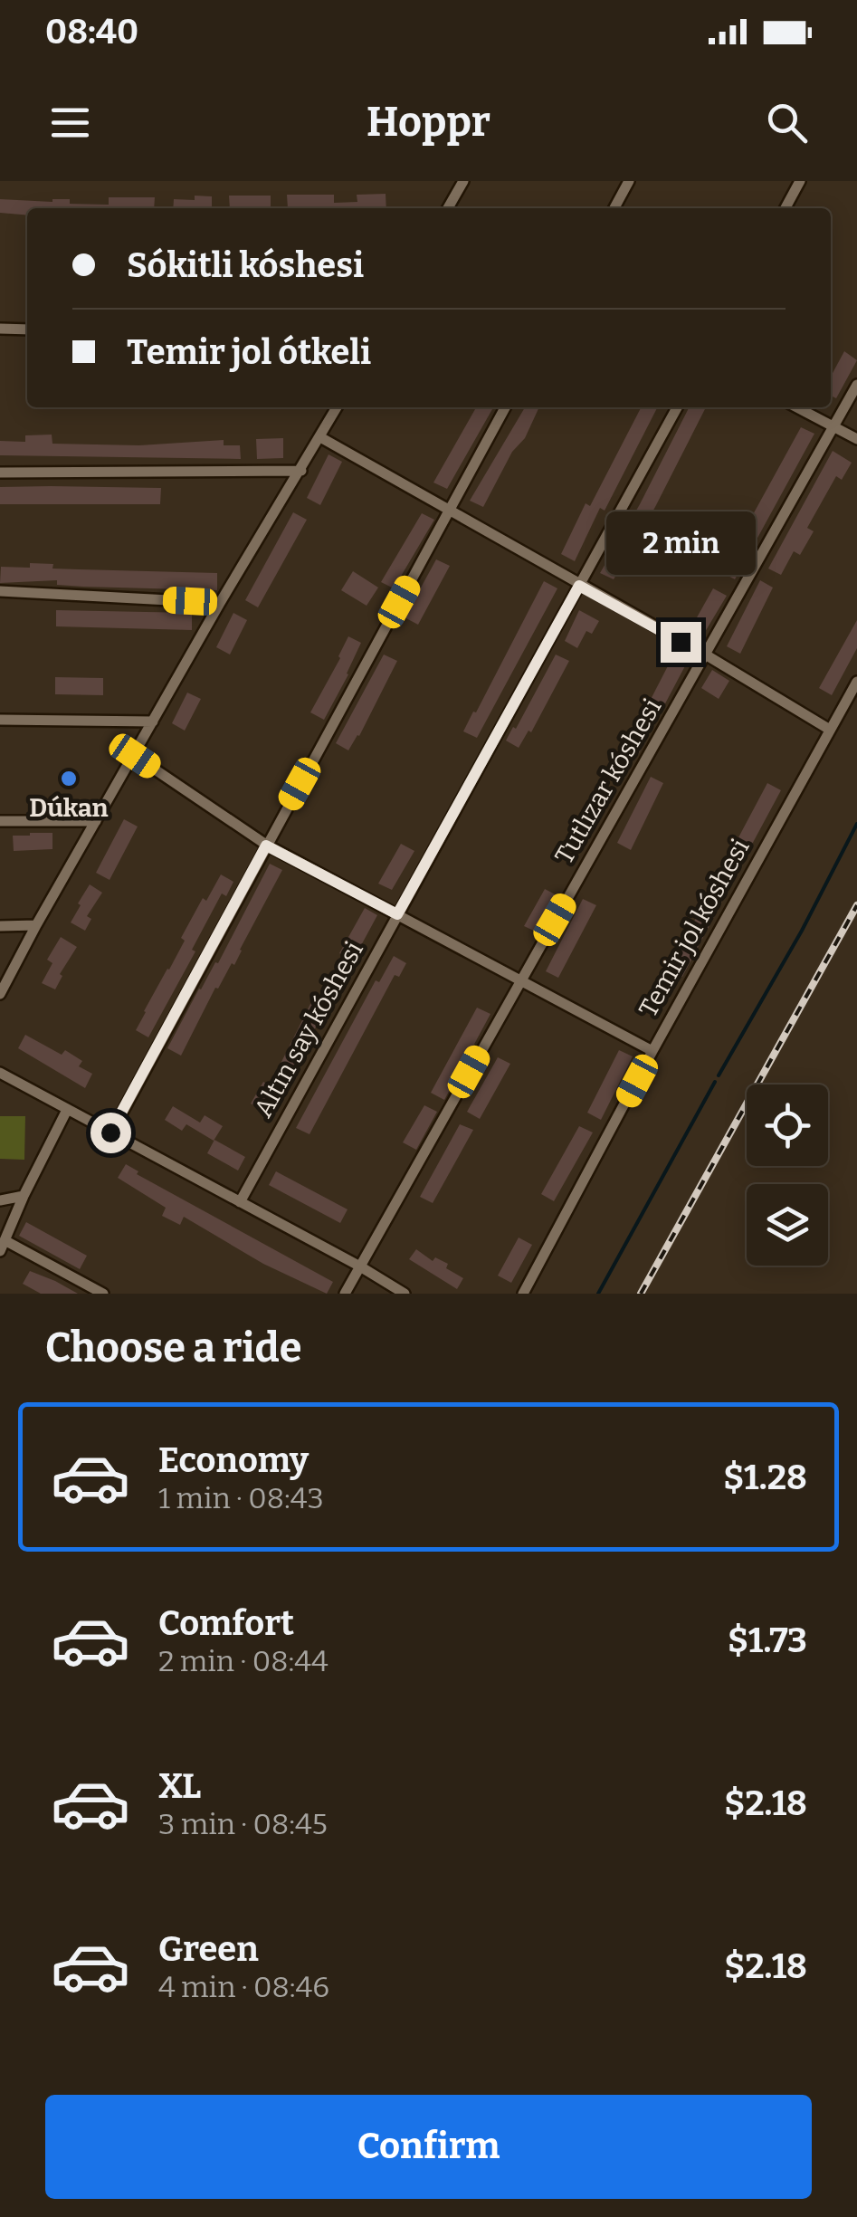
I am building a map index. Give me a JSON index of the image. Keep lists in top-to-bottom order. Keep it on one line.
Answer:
{"streets":{"street":["Tutlızar kóshesi","Temir jol kóshesi","Altın say kóshesi"]},"places":["Dúkan"],"page":{"status":"08:40","header":"Hoppr","banner":["Sókitli kóshesi","Temir jol ótkeli"],"bubble":"2 min","heading":"Choose a ride","list":[{"name":"Economy","note":"1 min · 08:43","value":"$1.28"},{"name":"Comfort","note":"2 min · 08:44","value":"$1.73"},{"name":"XL","note":"3 min · 08:45","value":"$2.18"},{"name":"Green","note":"4 min · 08:46","value":"$2.18"}],"buttons":"Confirm"}}
